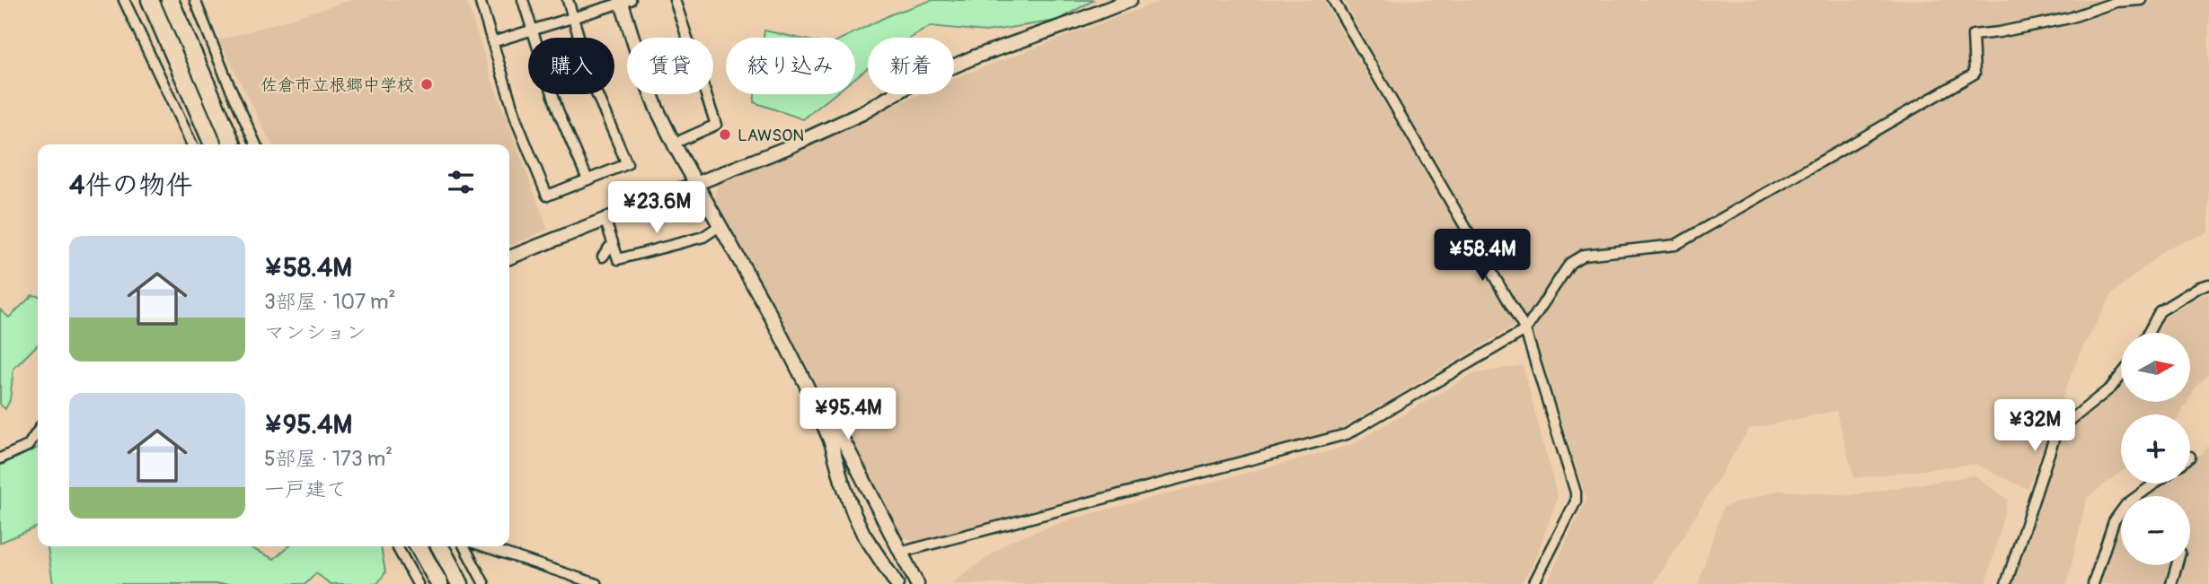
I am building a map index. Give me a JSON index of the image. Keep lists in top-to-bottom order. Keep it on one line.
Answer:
{"places":["佐倉市立根郷中学校","LAWSON"],"north":"right","page":{"chip":["購入","賃貸","絞り込み","新着"],"heading":"4件の物件","price":["¥23.6M","¥58.4M","¥95.4M","¥32M"],"list":[{"name":"¥58.4M","note":"3部屋 · 107 m² · マンション"},{"name":"¥95.4M","note":"5部屋 · 173 m² · 一戸建て"}],"map_buttons":["+","−"]}}
